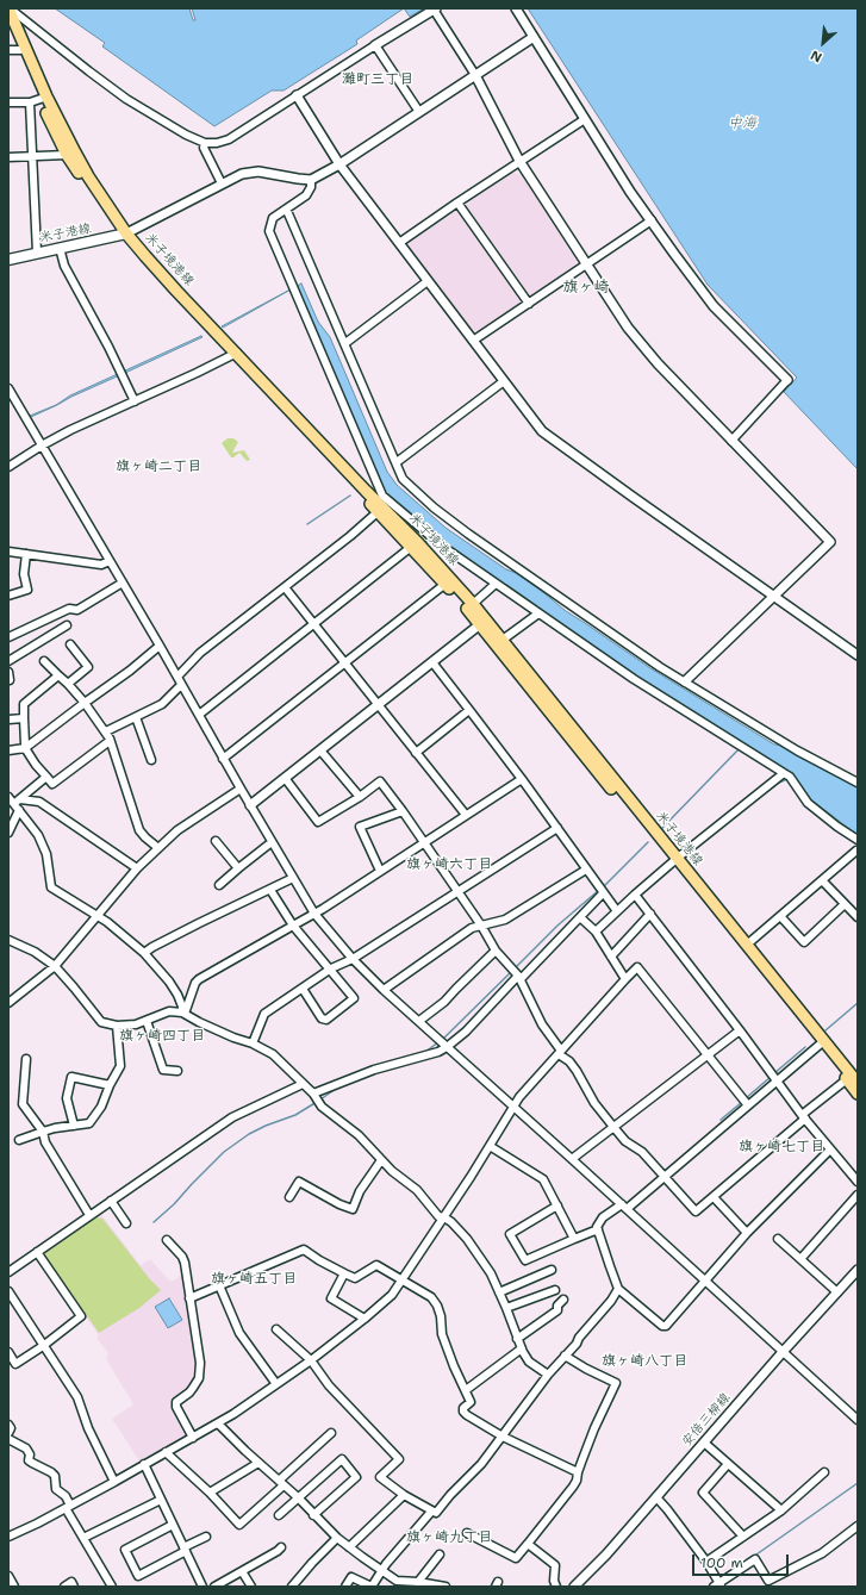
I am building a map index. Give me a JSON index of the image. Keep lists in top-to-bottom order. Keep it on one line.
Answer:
{"streets":{"main road":["米子港線","米子境港線"],"street":["安倍三柳線"]},"crossings":[["米子港線","米子境港線"]],"districts":["灘町三丁目","旗ヶ崎","旗ヶ崎二丁目","旗ヶ崎六丁目","旗ヶ崎四丁目","旗ヶ崎七丁目","旗ヶ崎五丁目","旗ヶ崎八丁目","旗ヶ崎九丁目"],"water":["中海"],"scale_bar":"100 m","north":"bottom left"}
